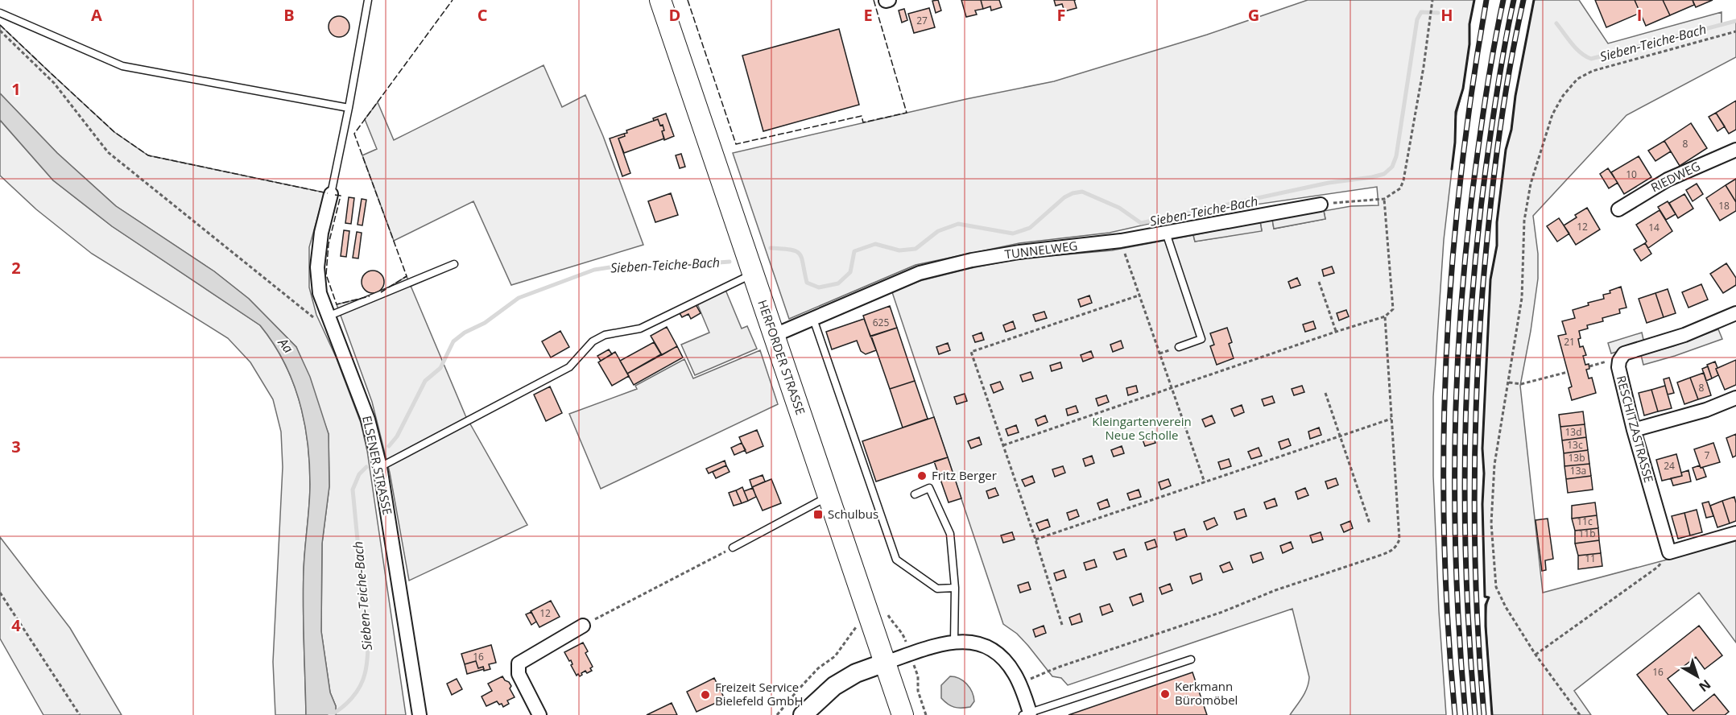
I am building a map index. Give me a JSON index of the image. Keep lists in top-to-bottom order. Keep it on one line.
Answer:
{"streets":{"main road":["HERFORDER STRASSE"],"street":["RIEDWEG","TUNNELWEG","RESCHITZASTRASSE","ELSENER STRASSE"]},"crossings":[["TUNNELWEG","HERFORDER STRASSE"]],"water":["Sieben-Teiche-Bach","Aa"],"parks":["Kleingartenverein Neue Scholle"],"places":{"other":["Fritz Berger","Kerkmann Büromöbel","Freizeit Service Bielefeld GmbH"],"transit":["Schulbus"]},"house_numbers":["27","8","10","18","12","14","625","21","8","13d","13c","7","13b","24","13a","11c","11b","11","12","16","16"],"north":"bottom right","grid":{"columns":["A","B","C","D","E","F","G","H","I"],"rows":["1","2","3","4"]}}
